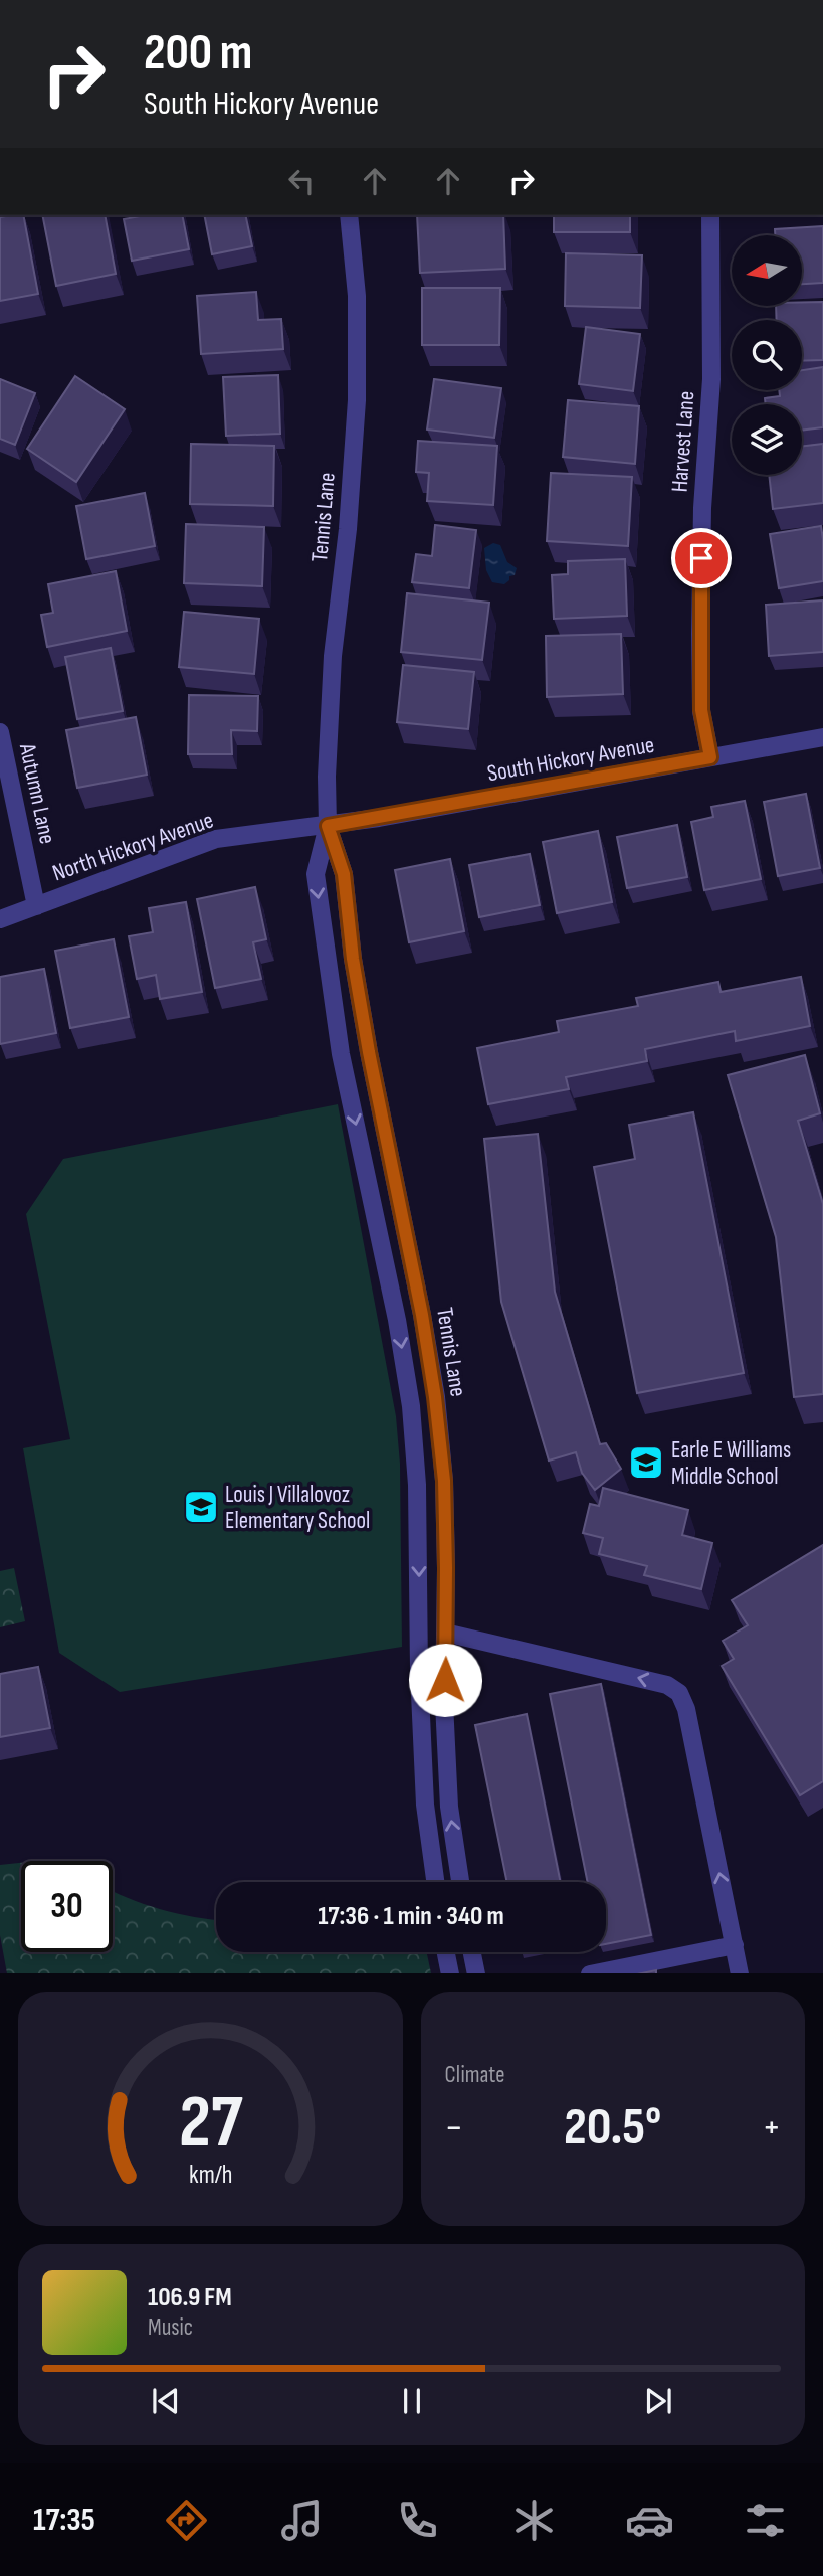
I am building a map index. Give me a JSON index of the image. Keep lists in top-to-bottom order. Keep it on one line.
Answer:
{"streets":{"street":["Harvest Lane","Tennis Lane","South Hickory Avenue","Autumn Lane","North Hickory Avenue"]},"crossings":[["Harvest Lane","South Hickory Avenue"],["Tennis Lane","South Hickory Avenue"],["Tennis Lane","North Hickory Avenue"],["South Hickory Avenue","North Hickory Avenue"],["Autumn Lane","North Hickory Avenue"]],"places":{"school or university":["Earle E Williams Middle School","Louis J Villalovoz Elementary School"]},"north":"left","page":{"turn":["200 m","South Hickory Avenue"],"limit":"30","trip":"17:36 · 1 min · 340 m","tile":"Climate","heat":["−","20.5°","+"],"song":["106.9 FM","Music"],"tabs":"17:35","gauge":["27","km/h"]}}
